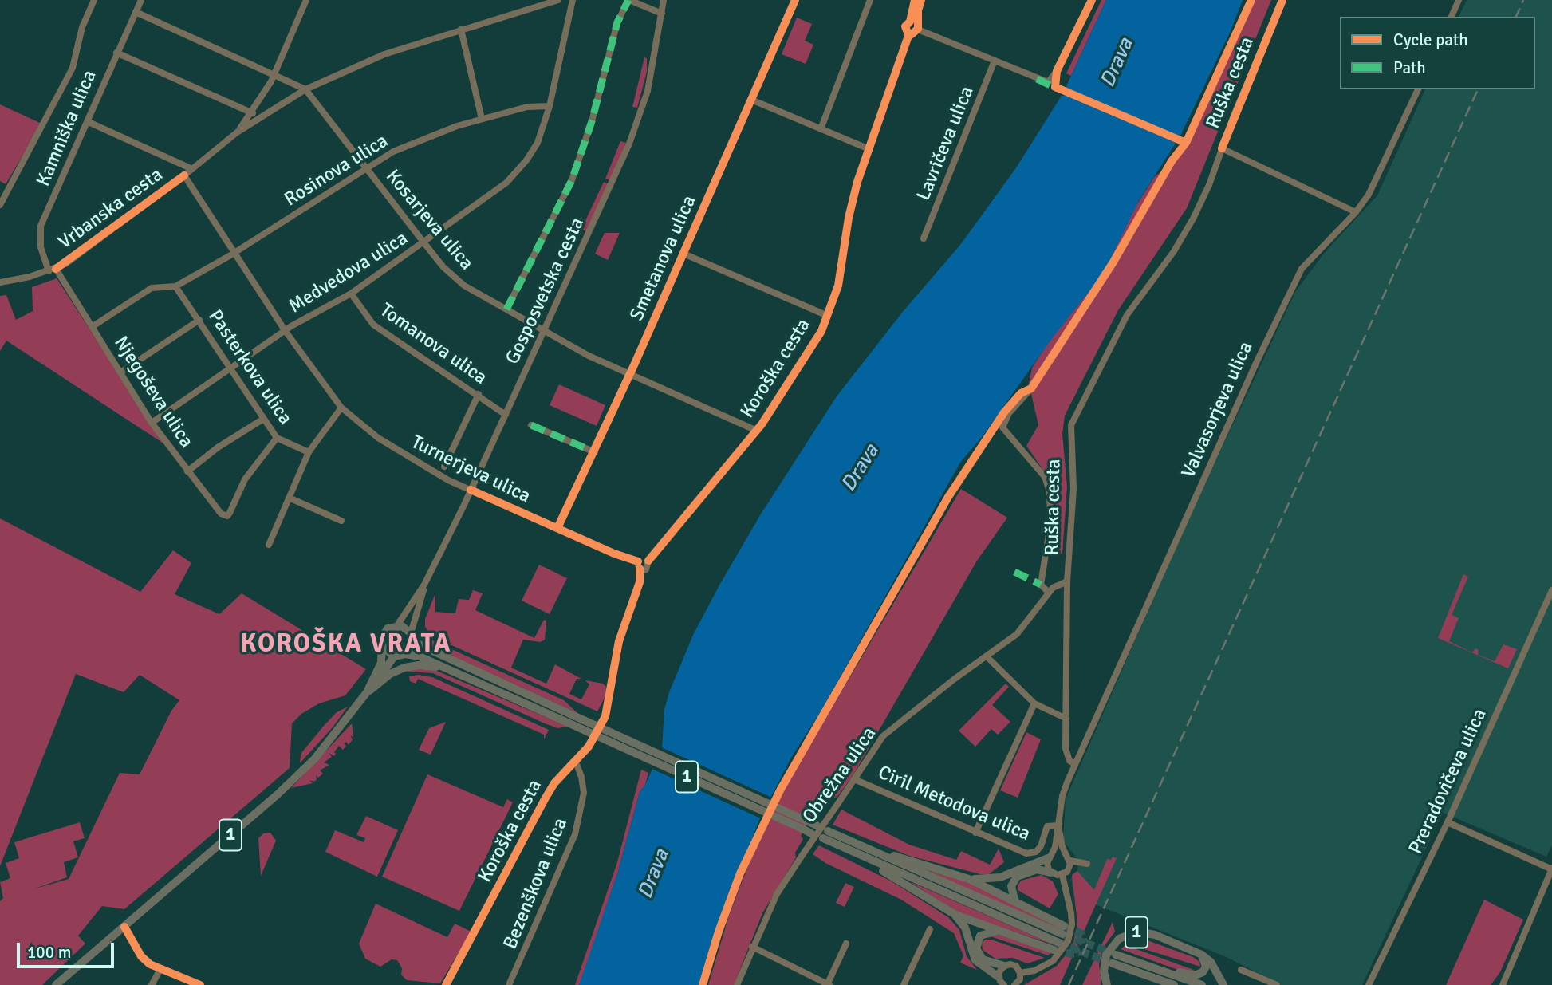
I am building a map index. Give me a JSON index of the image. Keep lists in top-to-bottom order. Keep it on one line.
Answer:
{"streets":{"main road":["1"],"street":["Ruška cesta","Kamniška ulica","Lavričeva ulica","Rosinova ulica","Vrbanska cesta","Kosarjeva ulica","Smetanova ulica","Medvedova ulica","Gosposvetska cesta","Tomanova ulica","Pasterkova ulica","Koroška cesta","Njegoševa ulica","Valvasorjeva ulica","Turnerjeva ulica","Obrežna ulica","Preradovičeva ulica","Ciril Metodova ulica","Bezenškova ulica"]},"crossings":[["Ruška cesta","Valvasorjeva ulica"],["Ruška cesta","Obrežna ulica"],["Kamniška ulica","Vrbanska cesta"],["Kamniška ulica","Kosarjeva ulica"],["Kamniška ulica","Njegoševa ulica"],["Rosinova ulica","Kosarjeva ulica"],["Rosinova ulica","Medvedova ulica"],["Rosinova ulica","Pasterkova ulica"],["Rosinova ulica","Njegoševa ulica"],["Rosinova ulica","Turnerjeva ulica"],["Vrbanska cesta","Kosarjeva ulica"],["Vrbanska cesta","Njegoševa ulica"],["Vrbanska cesta","Turnerjeva ulica"],["Kosarjeva ulica","Smetanova ulica"],["Kosarjeva ulica","Medvedova ulica"],["Kosarjeva ulica","Gosposvetska cesta"],["Kosarjeva ulica","Koroška cesta"],["Smetanova ulica","Turnerjeva ulica"],["Medvedova ulica","Tomanova ulica"],["Medvedova ulica","Pasterkova ulica"],["Medvedova ulica","Njegoševa ulica"],["Medvedova ulica","Turnerjeva ulica"],["Gosposvetska cesta","Tomanova ulica"],["Gosposvetska cesta","Turnerjeva ulica"],["Pasterkova ulica","Njegoševa ulica"],["Koroška cesta","Turnerjeva ulica"],["Koroška cesta","Bezenškova ulica"],["Obrežna ulica","Ciril Metodova ulica"]],"districts":["KOROŠKA VRATA"],"water":["Drava"],"legend":["Cycle path","Path"],"scale_bar":"100 m"}
